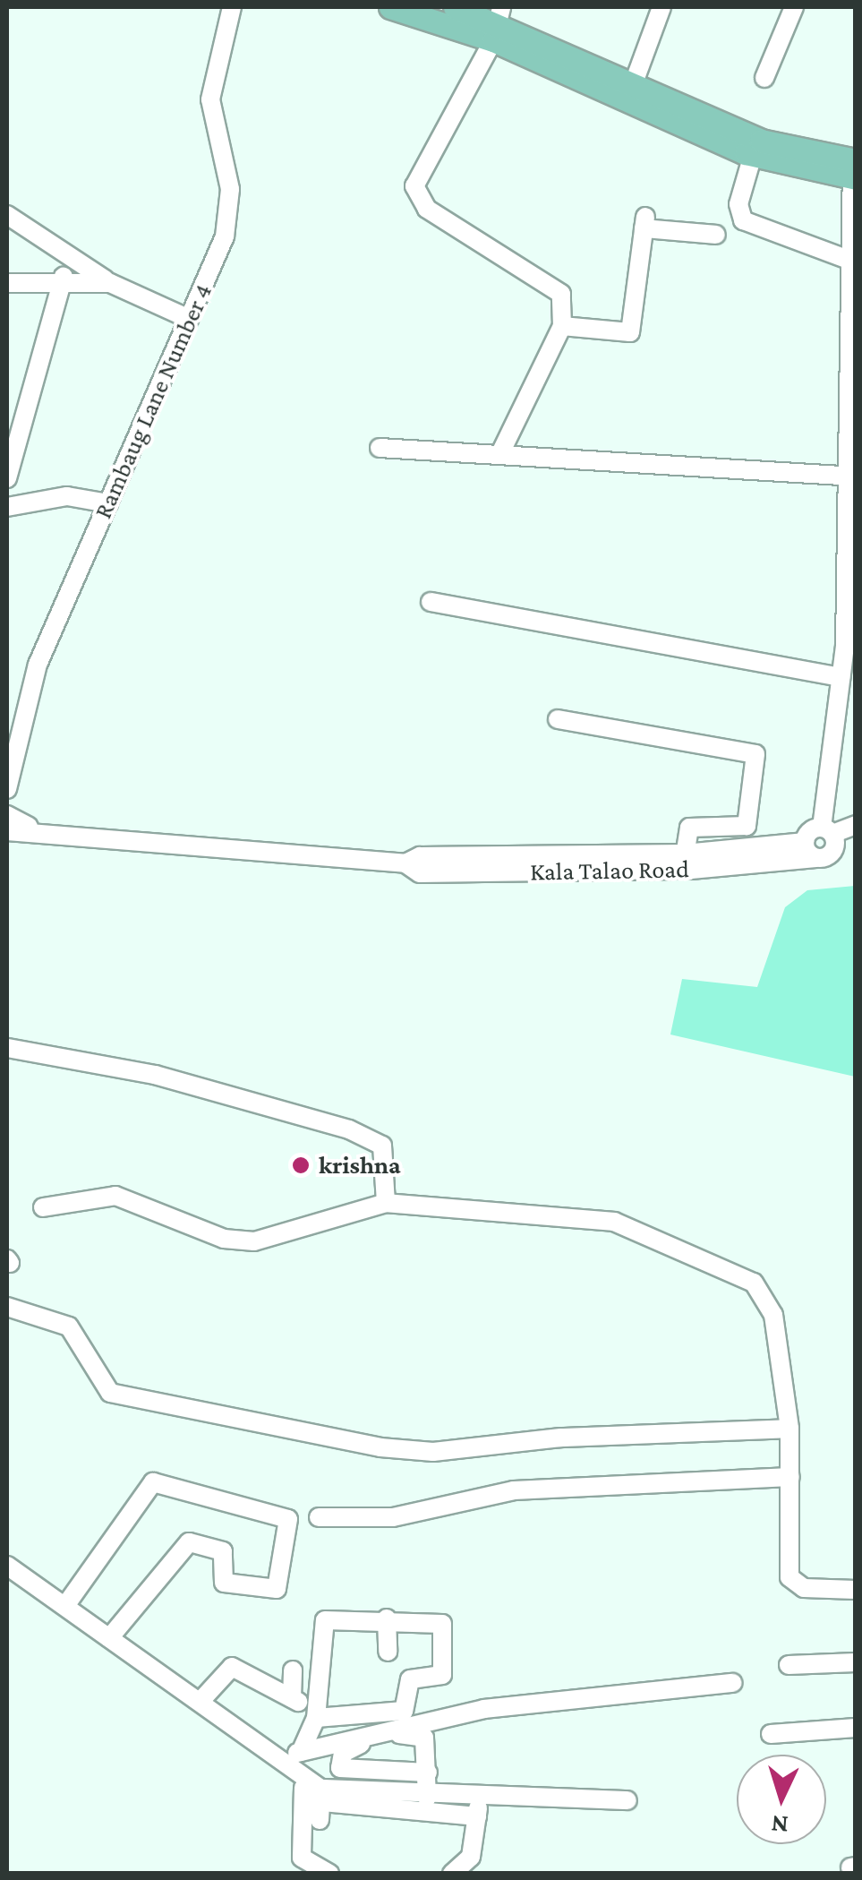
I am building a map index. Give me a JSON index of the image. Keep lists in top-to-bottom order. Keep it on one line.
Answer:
{"streets":{"street":["Rambaug Lane Number 4","Kala Talao Road"]},"places":["krishna"],"north":"bottom"}
